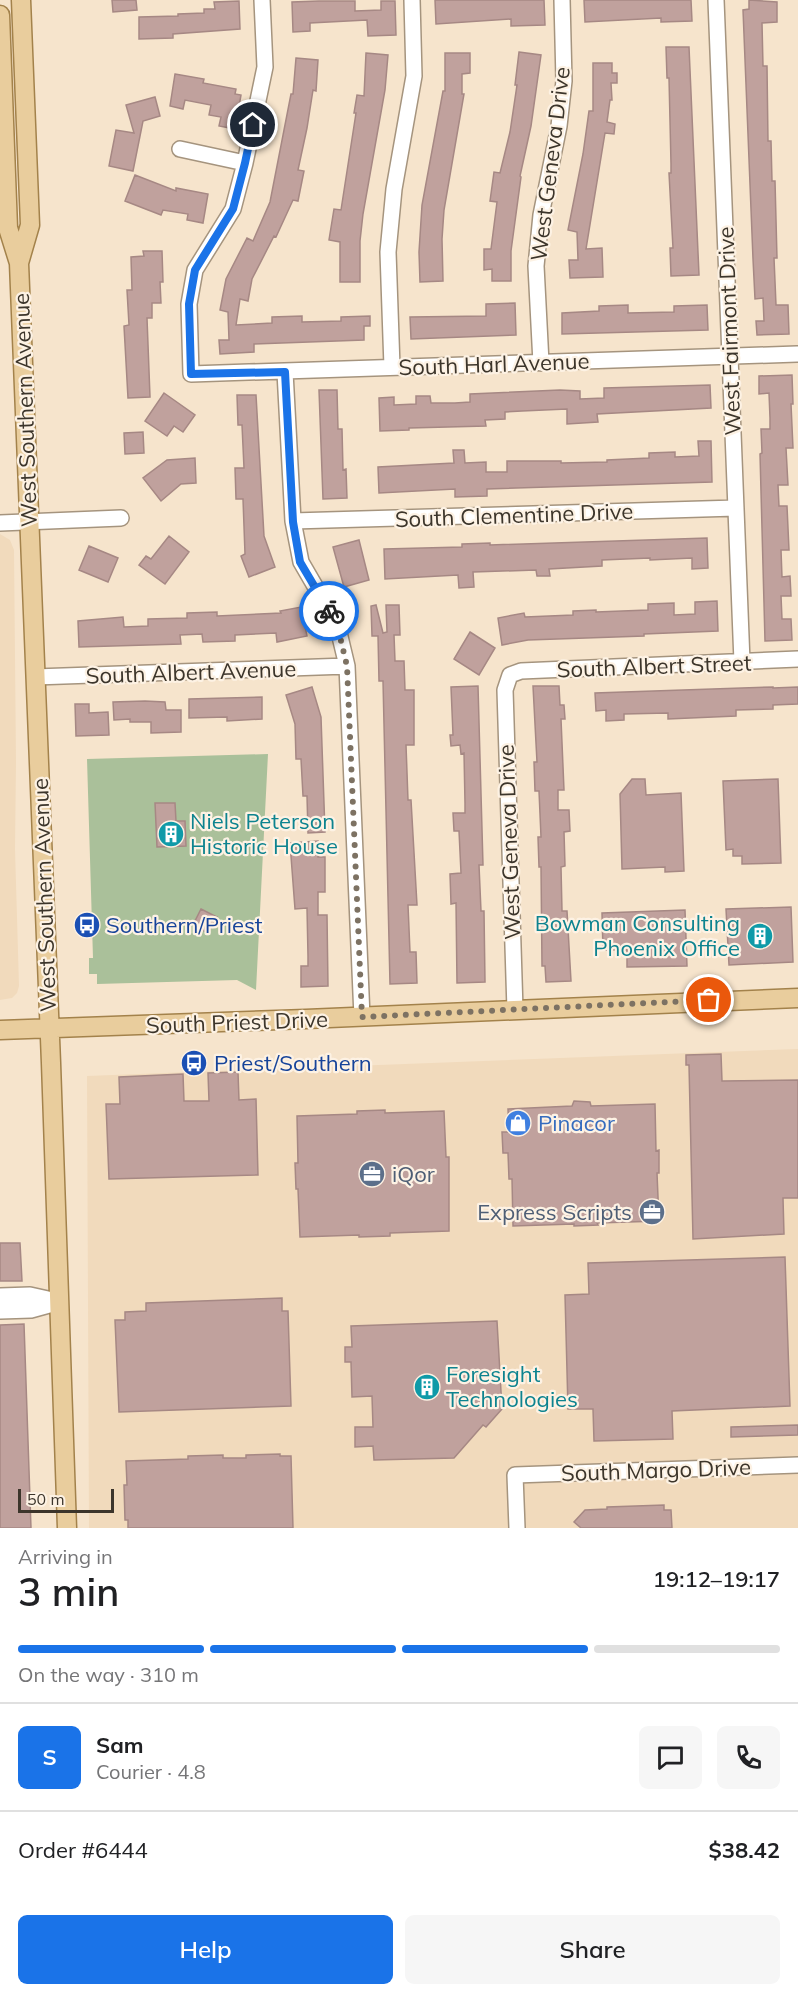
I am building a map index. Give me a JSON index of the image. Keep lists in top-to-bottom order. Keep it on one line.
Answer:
{"streets":{"main road":["West Southern Avenue","South Priest Drive"],"street":["West Geneva Drive","West Fairmont Drive","South Harl Avenue","South Clementine Drive","South Albert Street","South Albert Avenue","South Margo Drive"]},"crossings":[["West Geneva Drive","South Harl Avenue"],["West Geneva Drive","South Albert Street"],["West Geneva Drive","South Priest Drive"],["West Fairmont Drive","South Harl Avenue"],["West Fairmont Drive","South Clementine Drive"],["West Fairmont Drive","South Albert Street"],["West Southern Avenue","South Albert Avenue"],["West Southern Avenue","South Priest Drive"]],"places":{"building":["Niels Peterson Historic House","Bowman Consulting Phoenix Office","Foresight Technologies"],"bus stop":["Southern/Priest","Priest/Southern"],"shop":["Pinacor"],"office":["iQor","Express Scripts"]},"scale_bar":"50 m","page":{"scale":"50 m","heading":["3 min","Arriving in","19:12–19:17"],"panel":["Sam","Courier · 4.8","Order #6444","$38.42"],"bar":"On the way · 310 m","round":"S","buttons":["Help","Share"]}}
